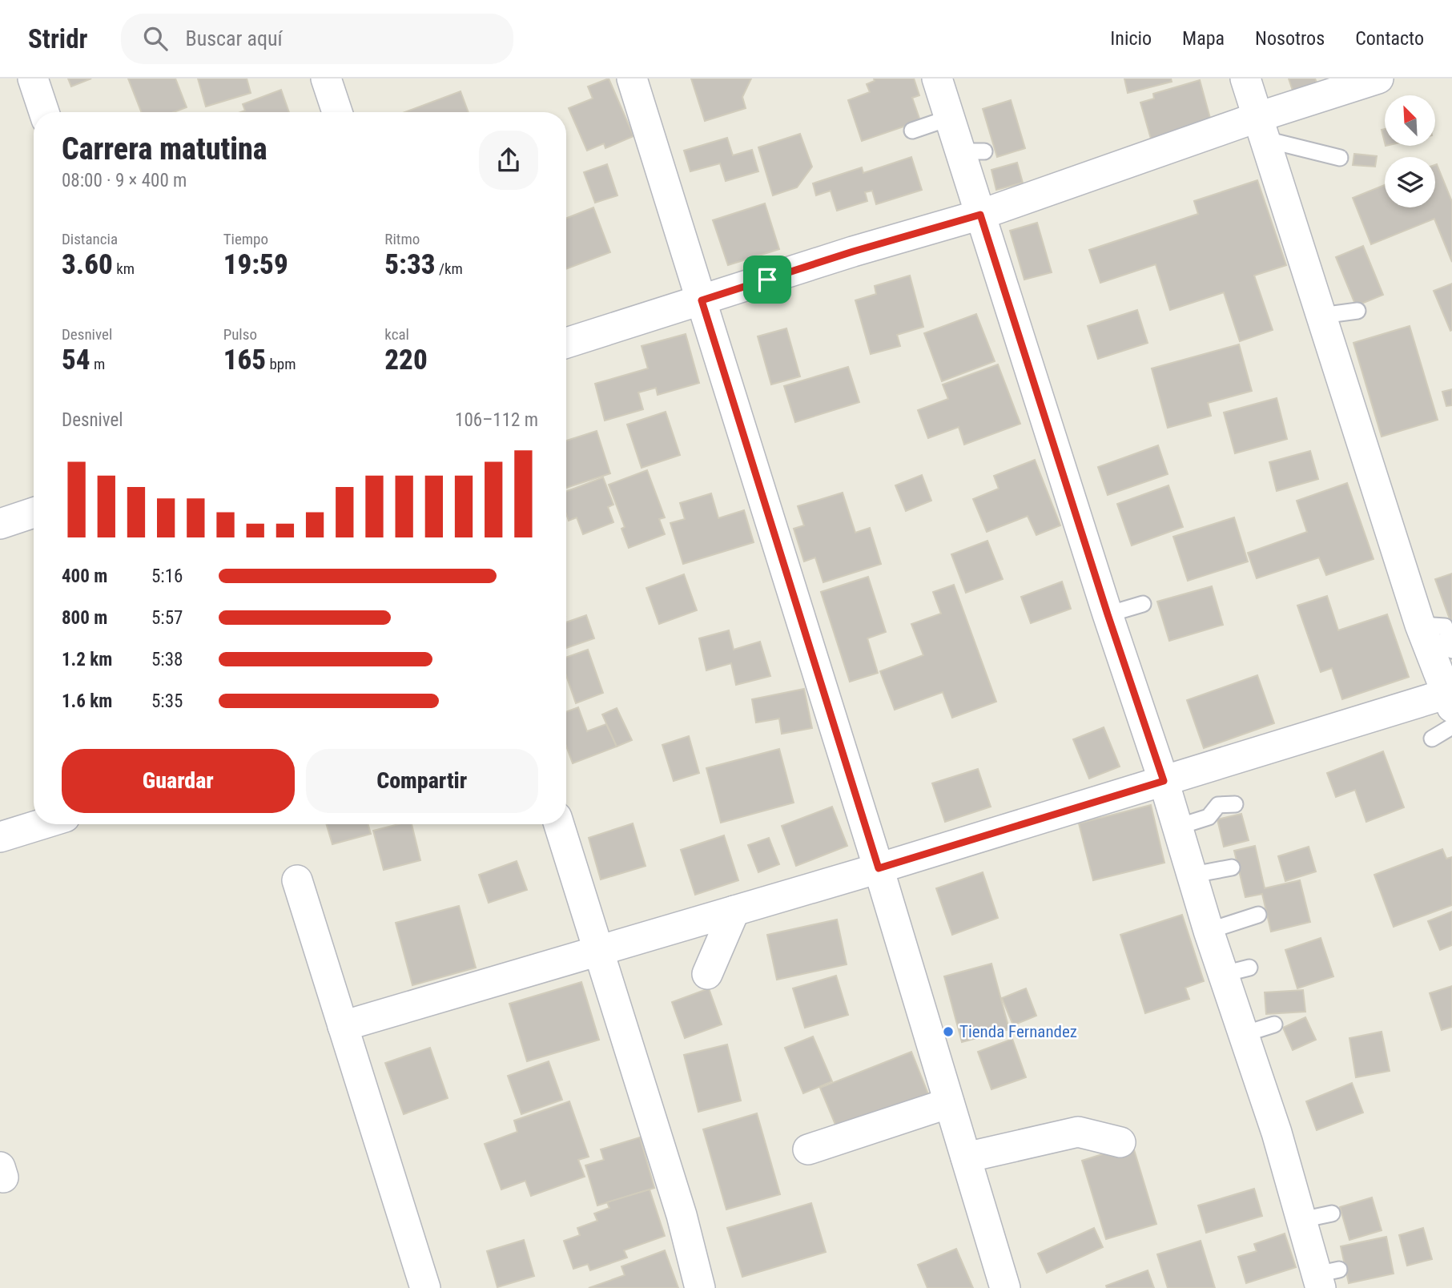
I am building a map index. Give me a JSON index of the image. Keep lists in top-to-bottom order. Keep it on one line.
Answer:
{"places":["Tienda Fernandez"],"north":"top left","page":{"header":"Stridr","search":"Buscar aquí","nav":["Inicio","Mapa","Nosotros","Contacto"],"heading":["Carrera matutina","08:00 · 9 × 400 m"],"stats":[["Distancia","3.60 km"],["Tiempo","19:59"],["Ritmo","5:33 /km"],["Desnivel","54 m"],["Pulso","165 bpm"],["kcal","220"]],"chart":["Desnivel","106–112 m"],"list":[{"name":"400 m","note":"5:16"},{"name":"800 m","note":"5:57"},{"name":"1.2 km","note":"5:38"},{"name":"1.6 km","note":"5:35"}],"buttons":["Guardar","Compartir"]}}
